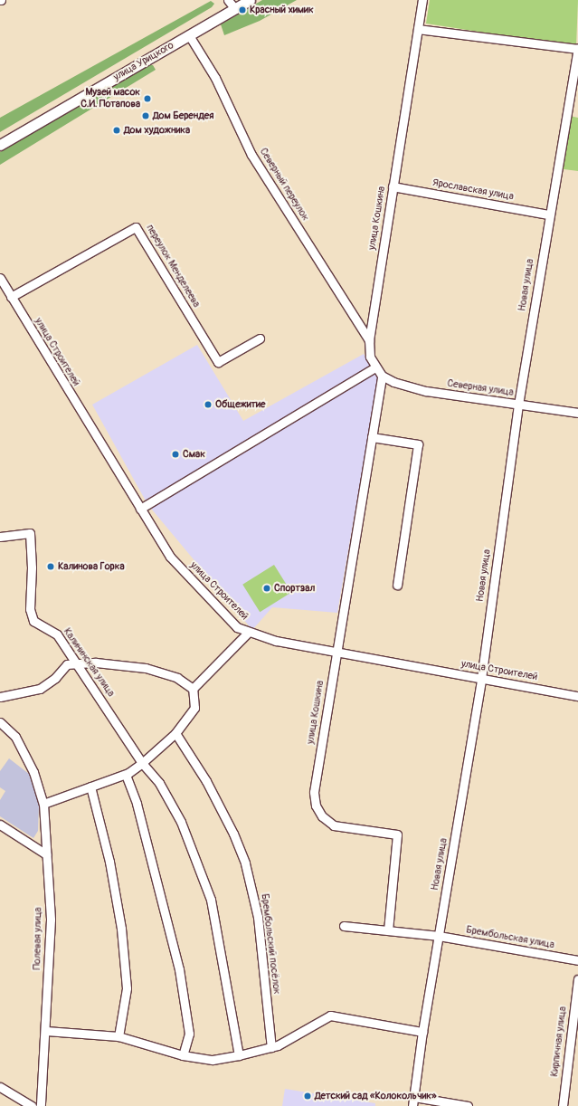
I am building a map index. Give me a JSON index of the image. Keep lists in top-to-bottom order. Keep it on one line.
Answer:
{"streets":{"main road":["улица Урицкого"],"street":["Северный переулок","Ярославская улица","улица Кошкина","переулок Менделеева","Новая улица","улица Строителей","Северная улица","Калининская улица","Брембольская улица","Полевая улица","Брембольский посёлок","Кирпичная улица"]},"crossings":[["улица Урицкого","Северный переулок"],["Северный переулок","улица Кошкина"],["Ярославская улица","улица Кошкина"],["Ярославская улица","Новая улица"],["улица Кошкина","улица Строителей"],["улица Кошкина","Северная улица"],["улица Кошкина","Брембольская улица"],["переулок Менделеева","улица Строителей"],["Новая улица","улица Строителей"],["Новая улица","Северная улица"],["Новая улица","Брембольская улица"]],"places":["Красный химик","Музей масок С.И. Потапова","Дом Берендея","Дом художника","Общежитие","Смак","Калинова Горка","Спортзал","Детский сад «Колокольчик»"]}
